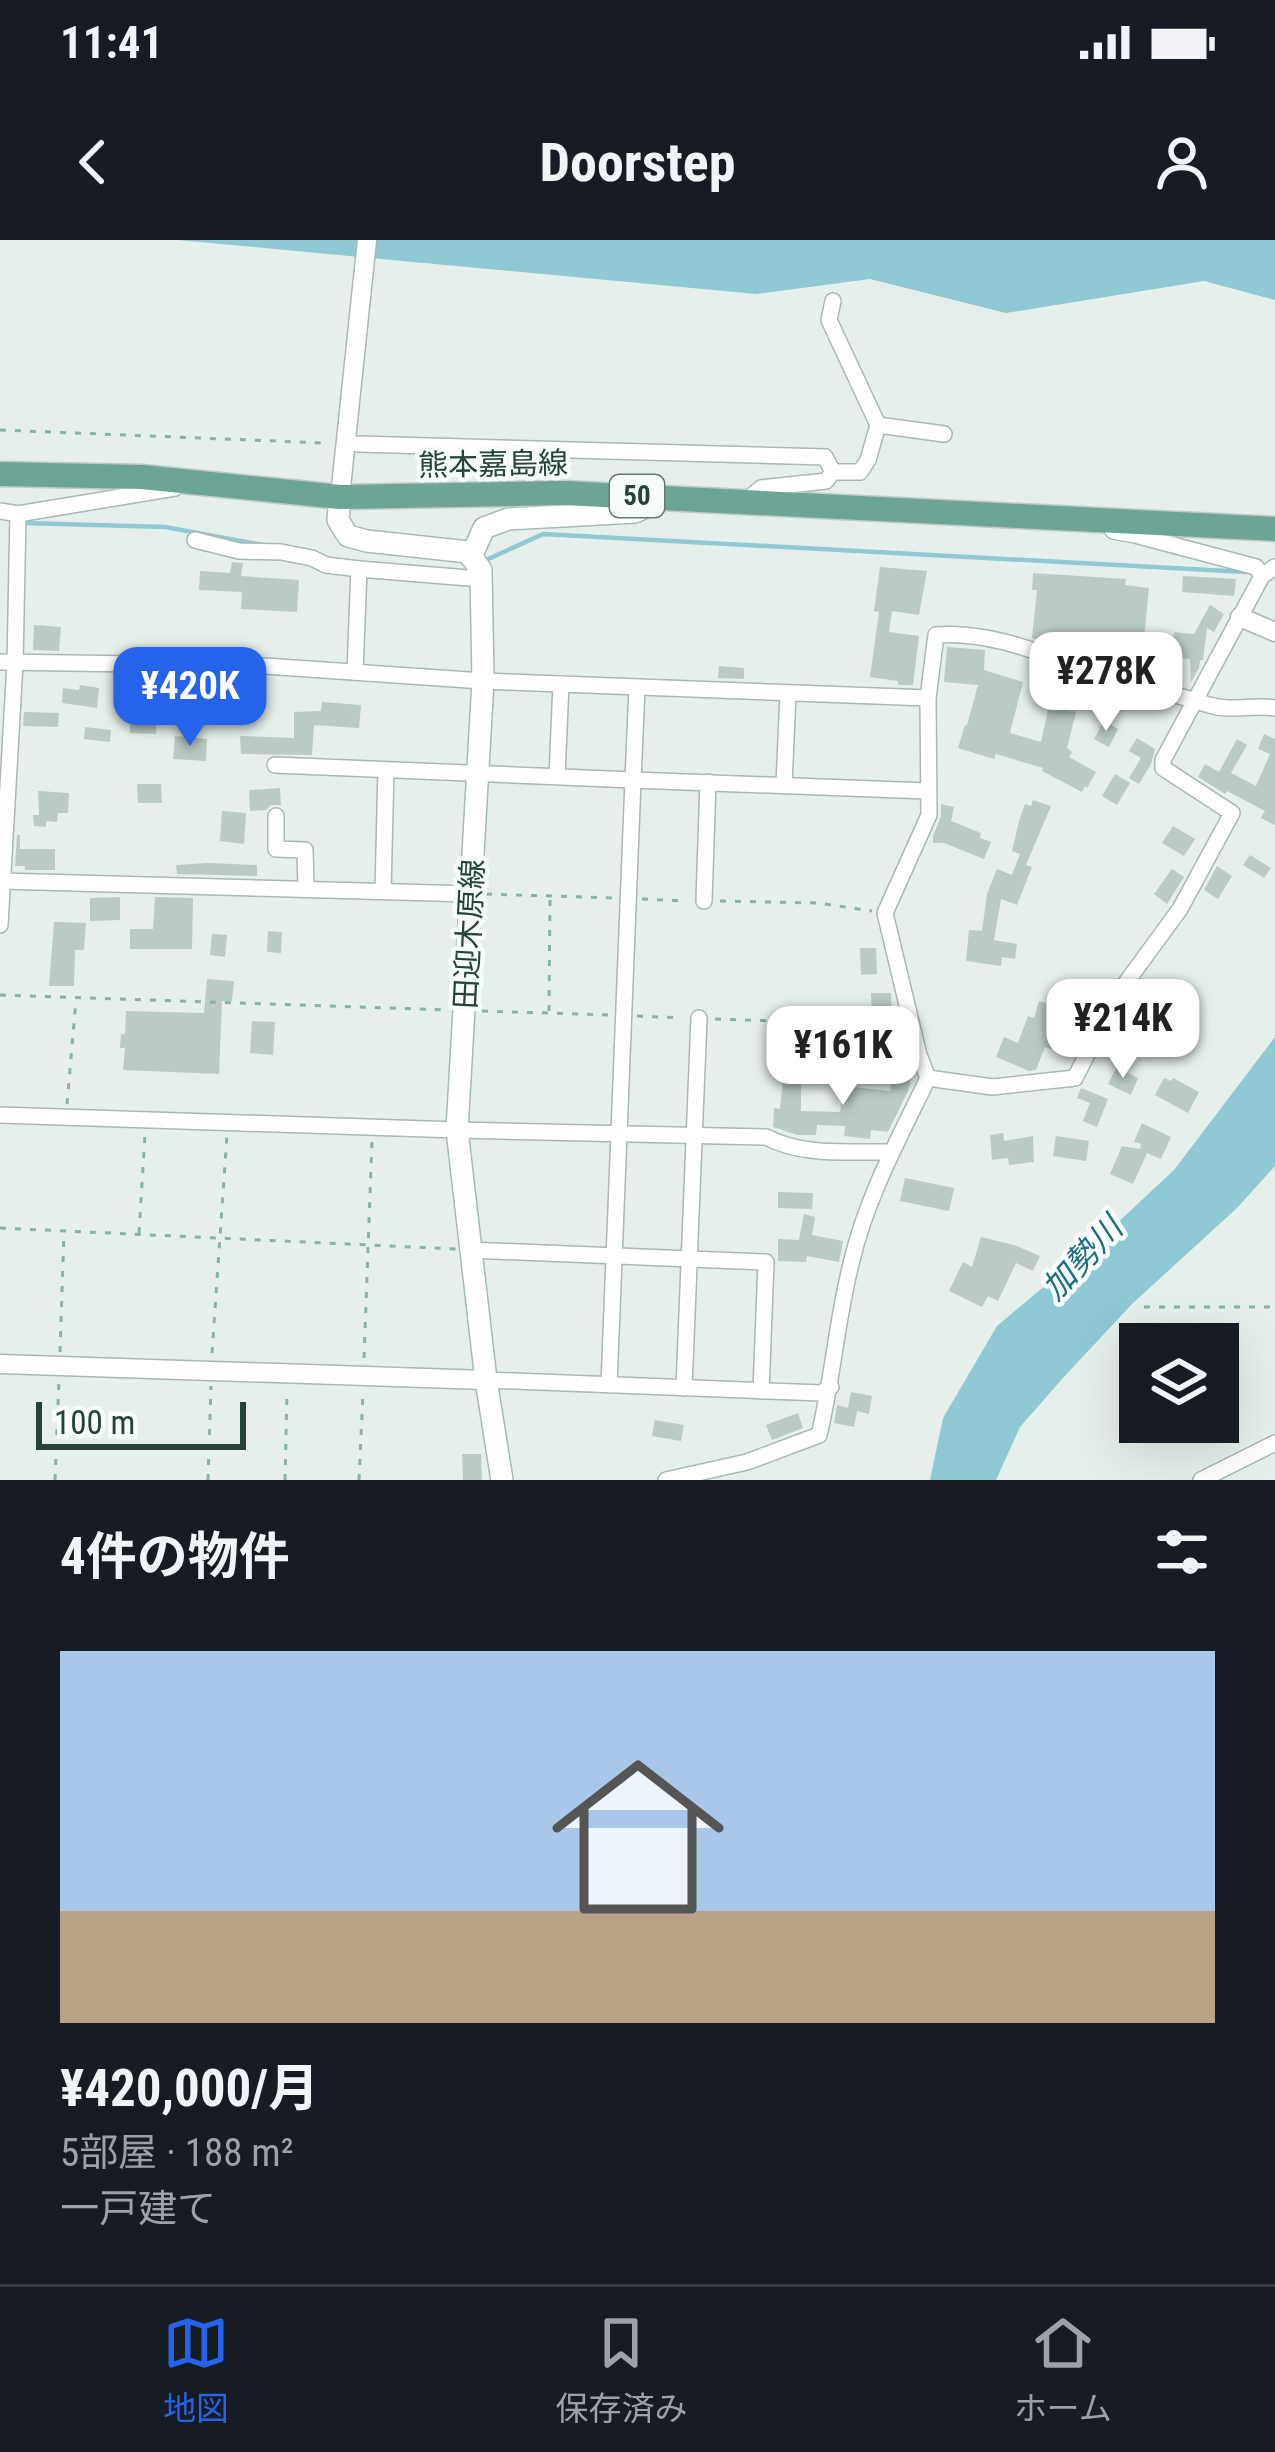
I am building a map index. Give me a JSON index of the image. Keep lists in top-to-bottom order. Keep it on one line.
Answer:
{"streets":{"main road":["熊本嘉島線","50","田迎木原線"]},"water":["加勢川"],"scale_bar":"100 m","page":{"status":"11:41","header":"Doorstep","price":["¥278K","¥420K","¥214K","¥161K"],"scale":"100 m","heading":"4件の物件","list":[{"name":"¥420,000/月","note":"5部屋 · 188 m² · 一戸建て"}],"tabs":["地図","保存済み","ホーム"]}}
